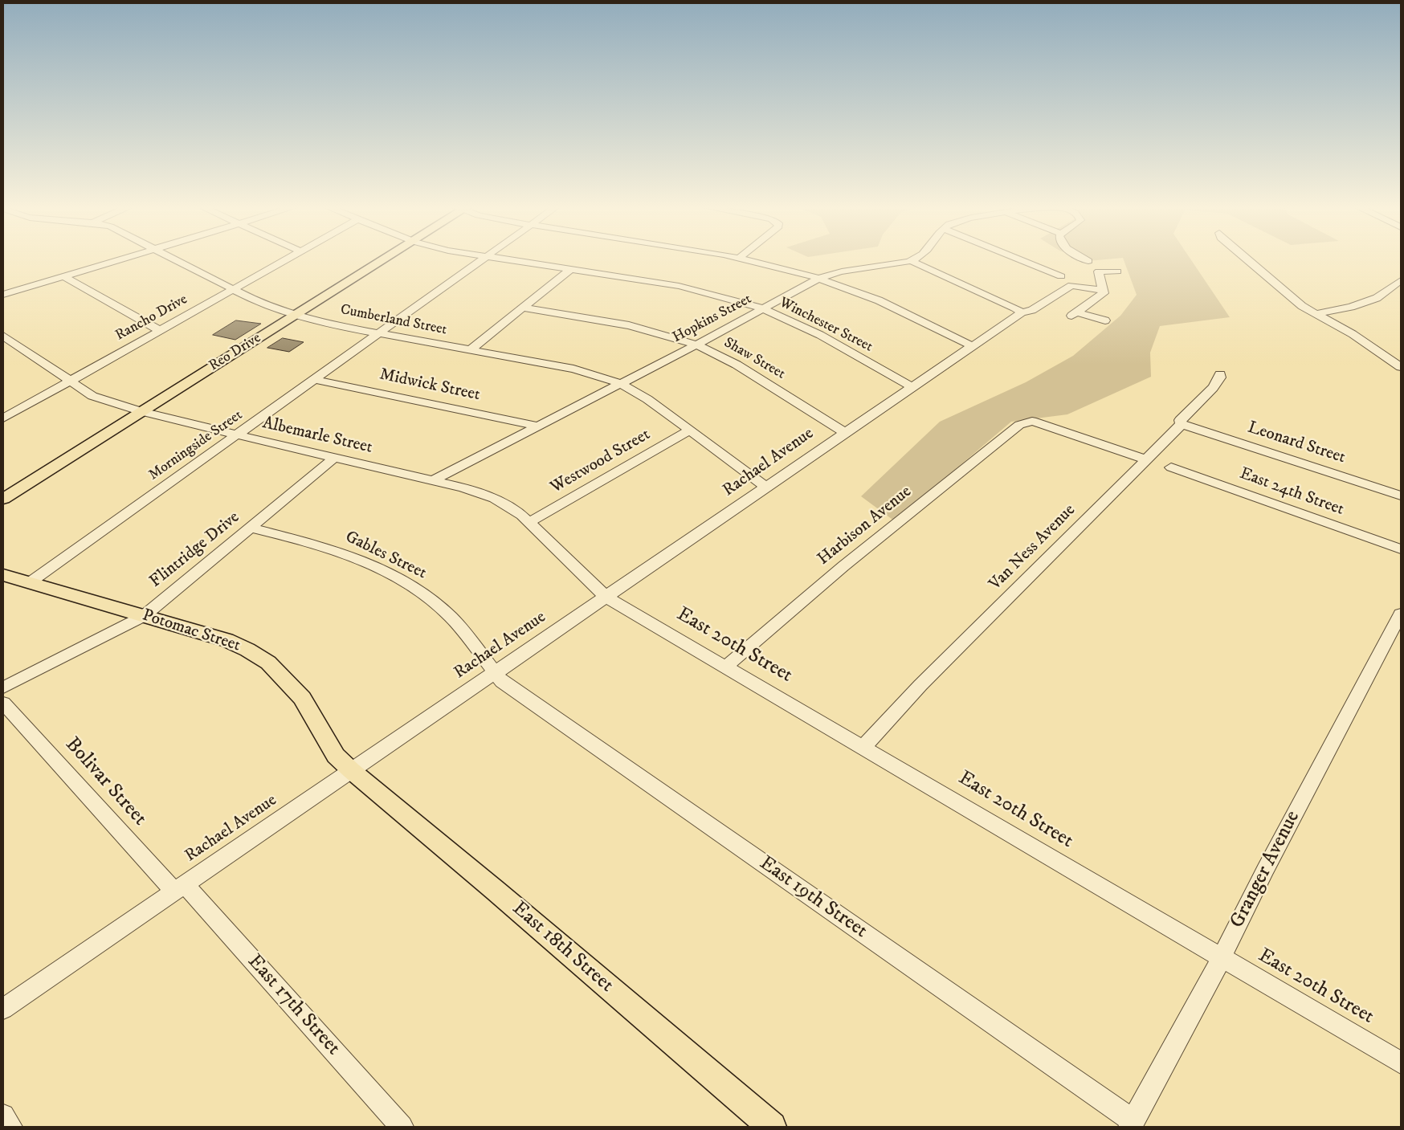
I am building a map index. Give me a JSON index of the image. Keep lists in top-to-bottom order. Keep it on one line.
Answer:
{"streets":{"main road":["Reo Drive","Potomac Street","East 18th Street"],"street":["Rancho Drive","Hopkins Street","Cumberland Street","Winchester Street","Shaw Street","Midwick Street","Albemarle Street","Leonard Street","Morningside Street","Westwood Street","Rachael Avenue","East 24th Street","Harbison Avenue","Van Ness Avenue","Flintridge Drive","Gables Street","East 20th Street","Bolivar Street","Granger Avenue","East 19th Street","East 17th Street"]},"crossings":[["Rancho Drive","Cumberland Street"],["Rancho Drive","Albemarle Street"],["Hopkins Street","Cumberland Street"],["Hopkins Street","Winchester Street"],["Hopkins Street","Shaw Street"],["Hopkins Street","Midwick Street"],["Hopkins Street","Albemarle Street"],["Cumberland Street","Reo Drive"],["Cumberland Street","Morningside Street"],["Cumberland Street","Westwood Street"],["Cumberland Street","Rachael Avenue"],["Winchester Street","Rachael Avenue"],["Reo Drive","Albemarle Street"],["Shaw Street","Rachael Avenue"],["Midwick Street","Morningside Street"],["Albemarle Street","Morningside Street"],["Albemarle Street","Westwood Street"],["Albemarle Street","Rachael Avenue"],["Albemarle Street","Flintridge Drive"],["Albemarle Street","East 20th Street"],["Leonard Street","Van Ness Avenue"],["Morningside Street","Potomac Street"],["Rachael Avenue","Gables Street"],["Rachael Avenue","Potomac Street"],["Rachael Avenue","East 20th Street"],["Rachael Avenue","Bolivar Street"],["Rachael Avenue","East 19th Street"],["Rachael Avenue","East 18th Street"],["Rachael Avenue","East 17th Street"],["Harbison Avenue","Van Ness Avenue"],["Harbison Avenue","East 20th Street"],["Van Ness Avenue","East 20th Street"],["Flintridge Drive","Gables Street"],["Flintridge Drive","Potomac Street"],["Gables Street","East 19th Street"],["Potomac Street","East 18th Street"],["East 20th Street","Granger Avenue"],["Bolivar Street","East 17th Street"],["Granger Avenue","East 19th Street"]]}
